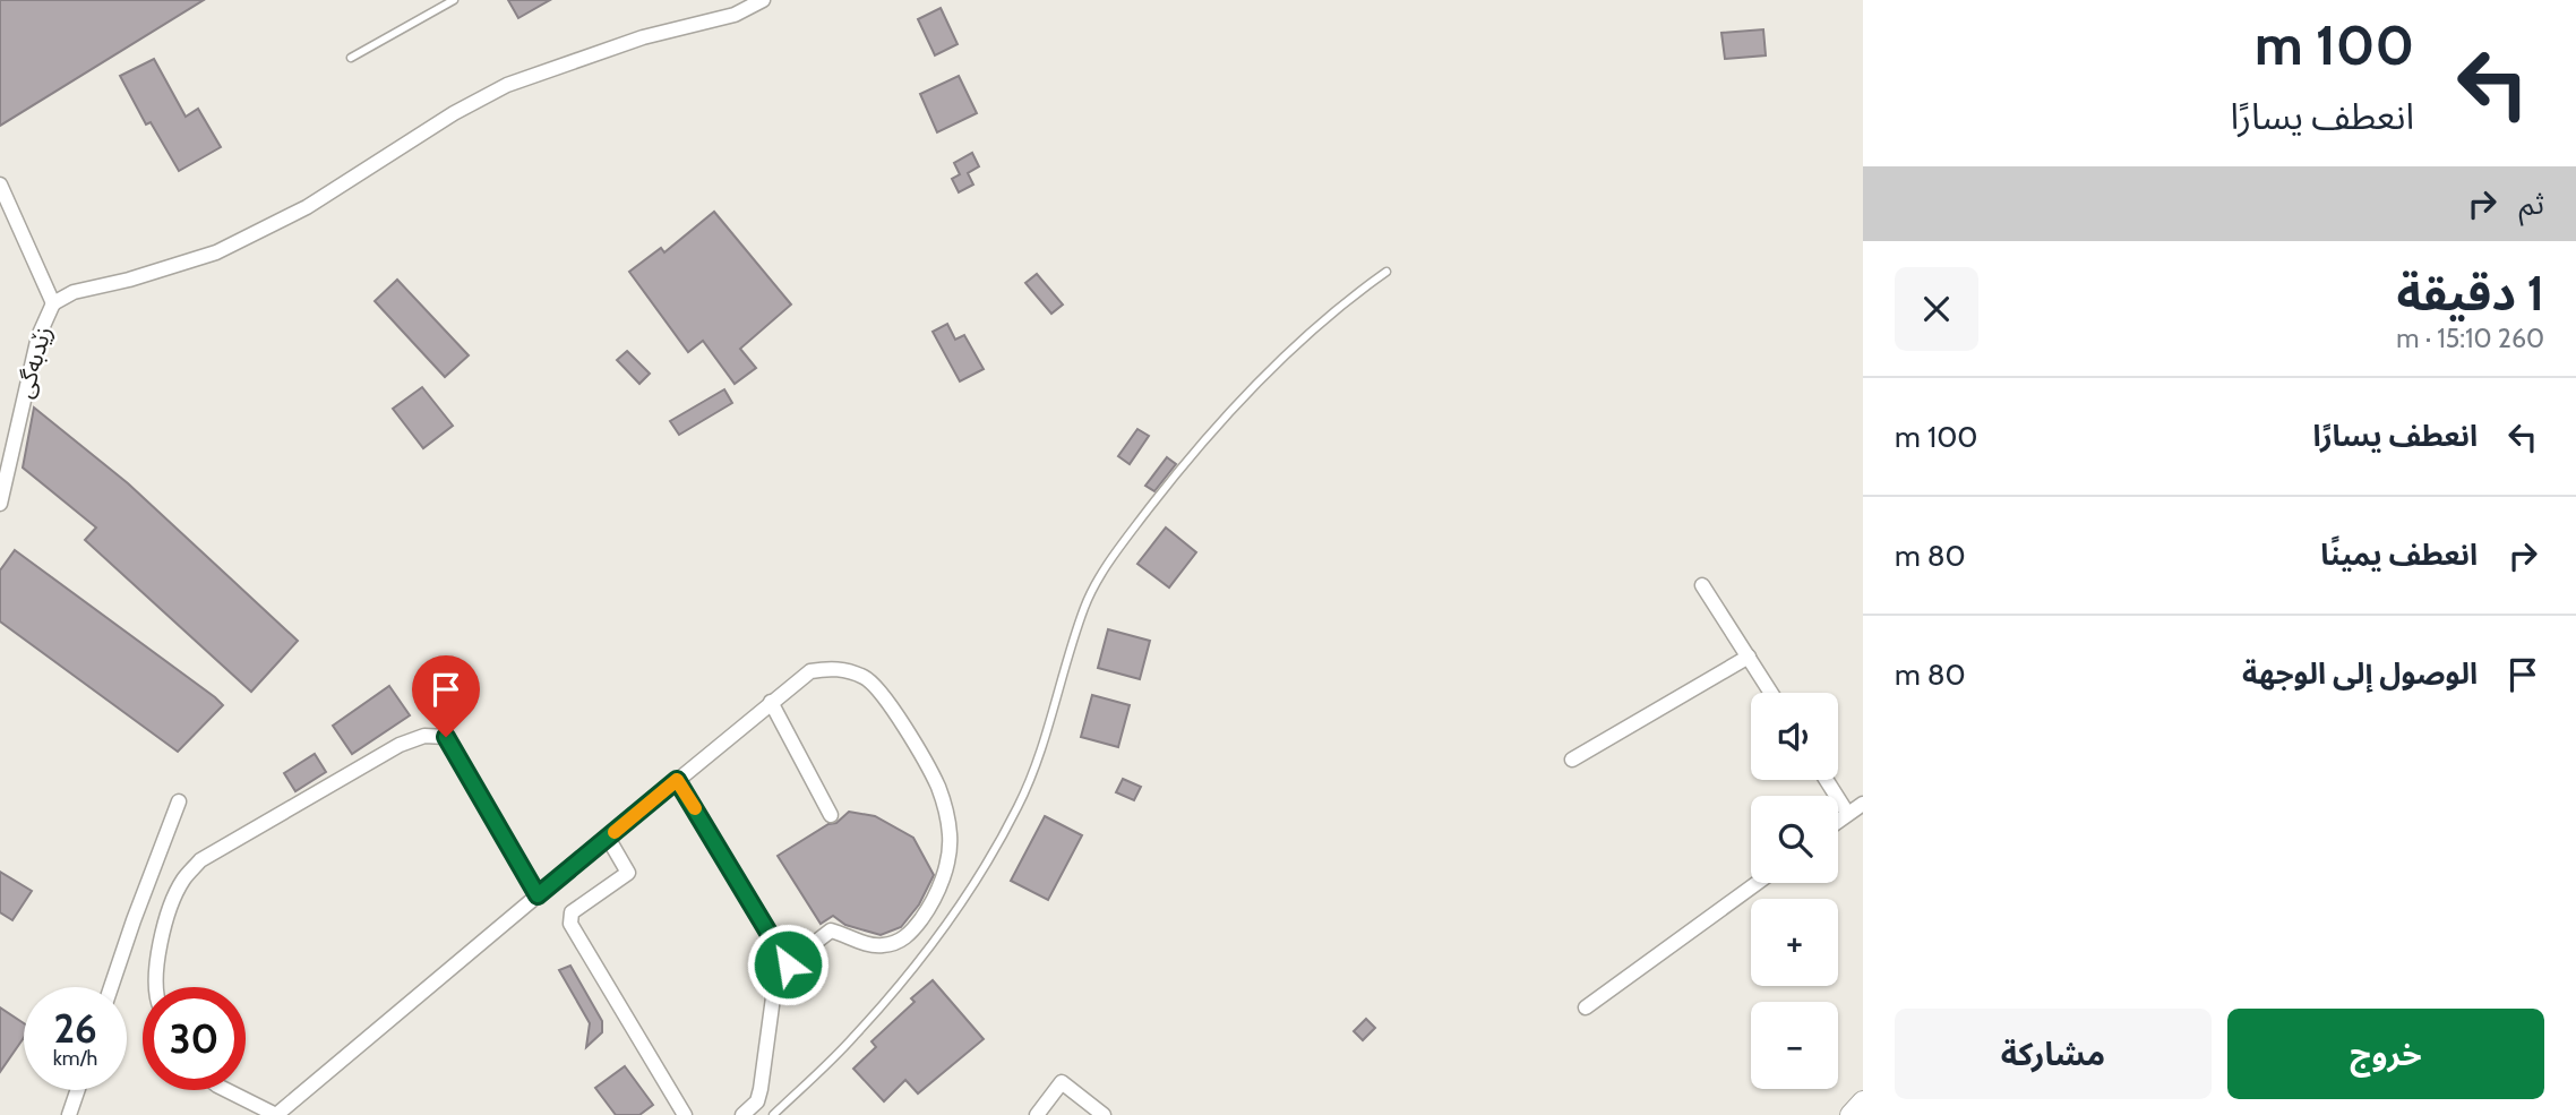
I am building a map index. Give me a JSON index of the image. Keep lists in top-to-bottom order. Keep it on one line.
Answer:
{"streets":{"street":["زێدبەگی"]},"page":{"turn":["100 m","انعطف يسارًا"],"then":"ثم","heading":["1 دقيقة","260 m · 15:10"],"list":[{"name":"انعطف يسارًا","value":"100 m"},{"name":"انعطف يمينًا","value":"80 m"},{"name":"الوصول إلى الوجهة","value":"80 m"}],"map_buttons":["+","−"],"speed":"26 km/h","limit":"30","buttons":["خروج","مشاركة"]}}
